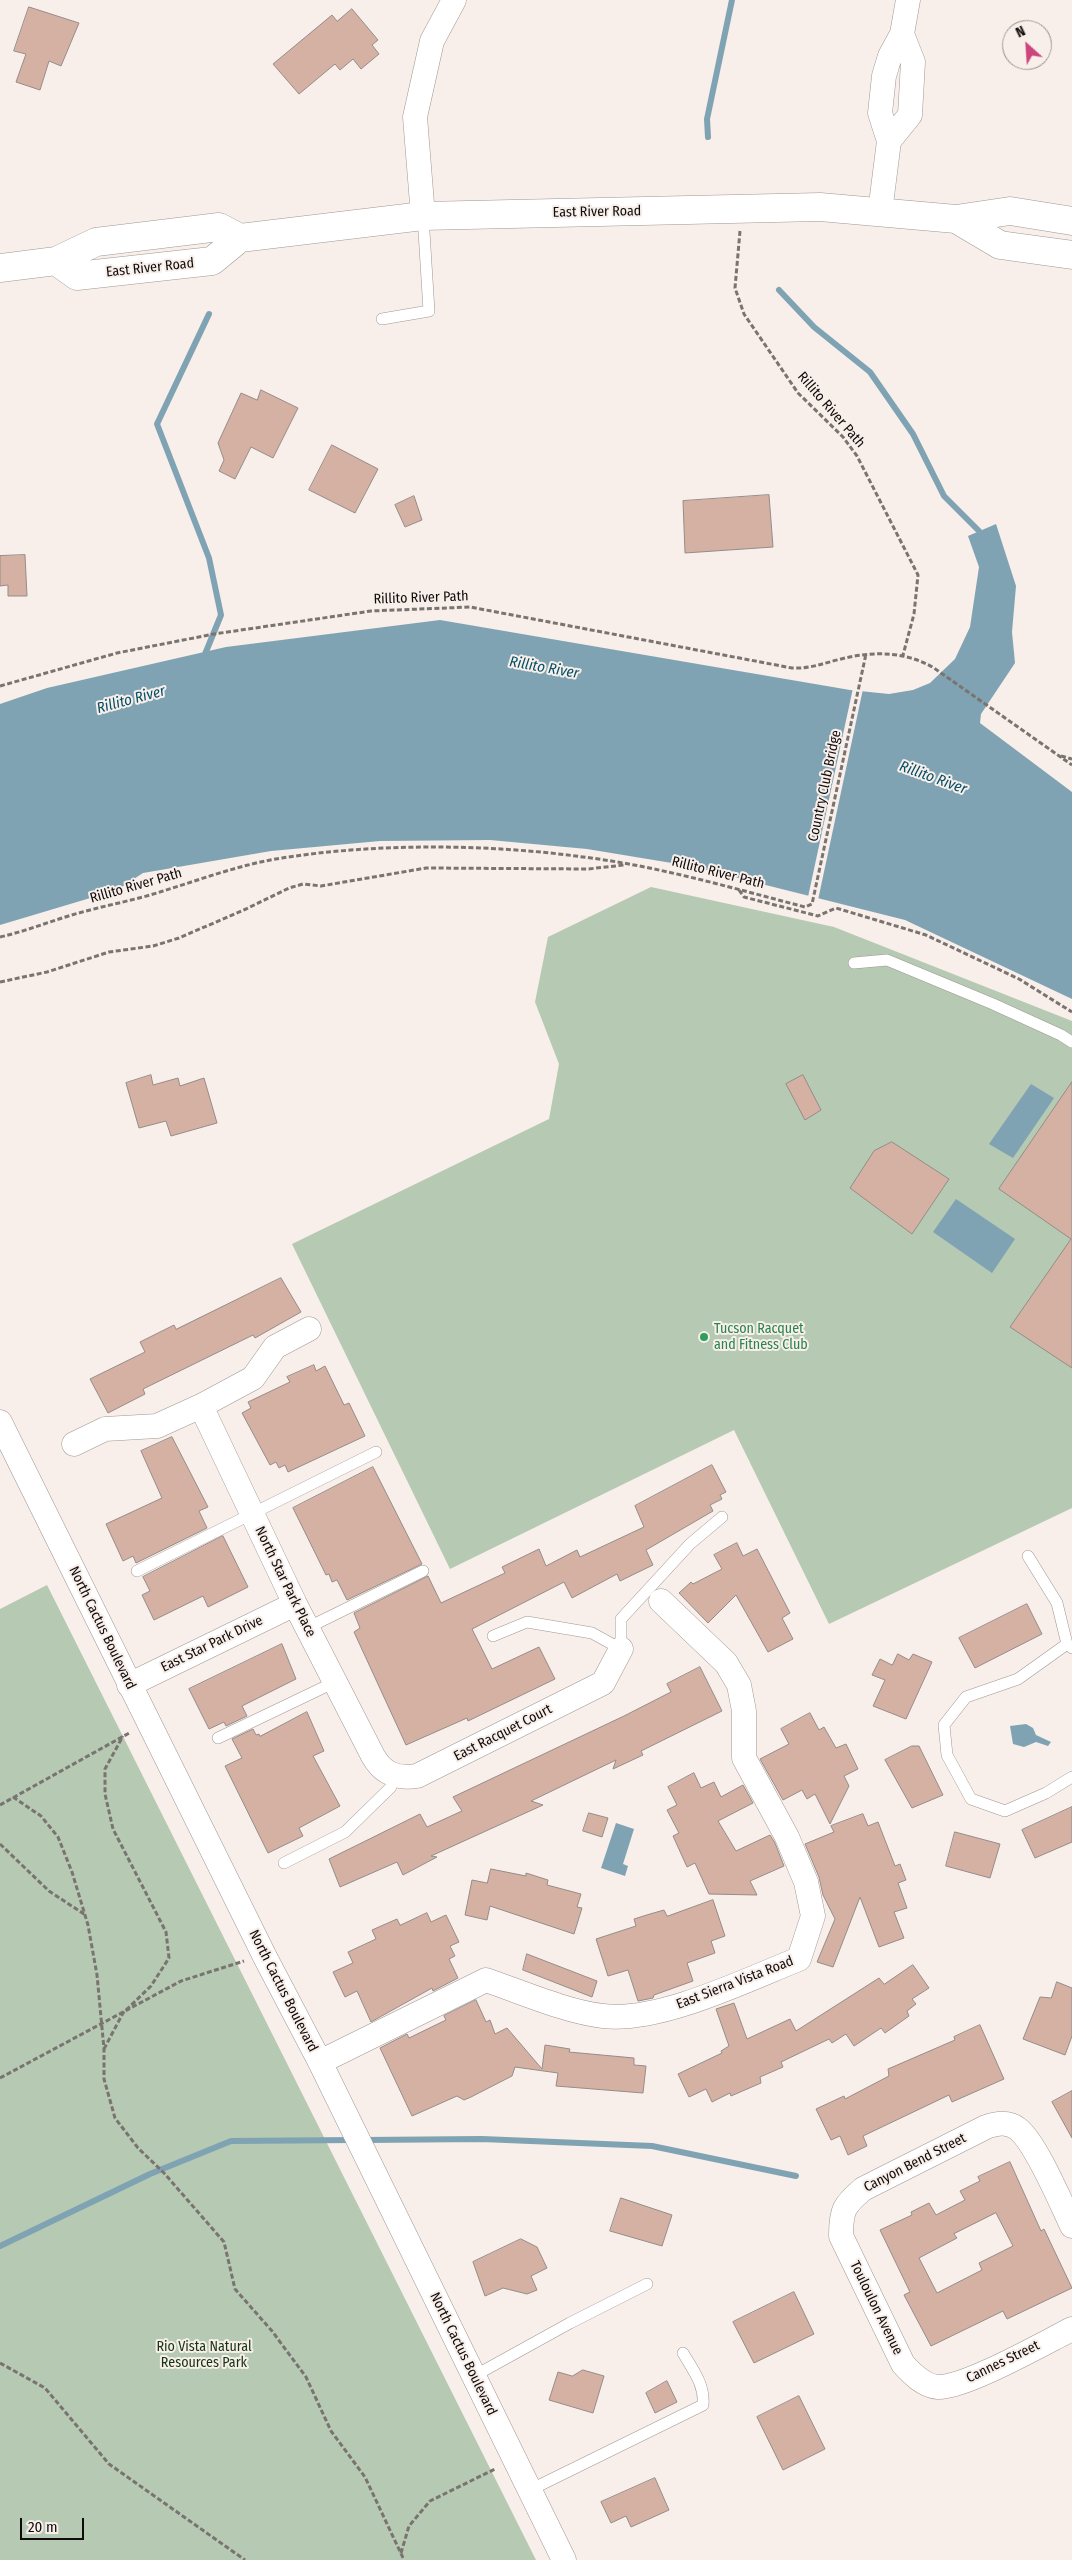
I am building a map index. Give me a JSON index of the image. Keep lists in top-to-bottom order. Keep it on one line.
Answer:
{"streets":{"main road":["East River Road"],"street":["North Star Park Place","North Cactus Boulevard","East Star Park Drive","East Racquet Court","East Sierra Vista Road","Canyon Bend Street","Touloulon Avenue","Cannes Street"],"path":["Rillito River Path","Country Club Bridge"]},"crossings":[["East River Road","Rillito River Path"],["Rillito River Path","Country Club Bridge"],["North Star Park Place","East Star Park Drive"],["North Star Park Place","East Racquet Court"],["North Cactus Boulevard","East Star Park Drive"],["North Cactus Boulevard","East Sierra Vista Road"],["Canyon Bend Street","Touloulon Avenue"],["Touloulon Avenue","Cannes Street"]],"water":["Rillito River"],"parks":["Rio Vista Natural Resources Park"],"places":["Tucson Racquet and Fitness Club"],"scale_bar":"20 m","north":"top left"}
